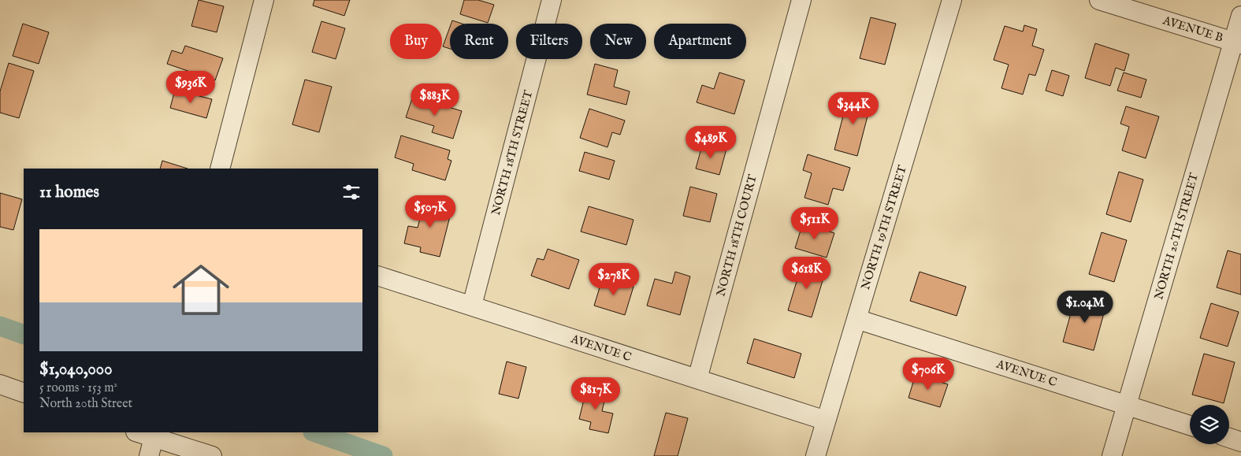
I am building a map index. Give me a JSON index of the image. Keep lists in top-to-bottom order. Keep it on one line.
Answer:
{"streets":{"street":["AVENUE B","NORTH 18TH STREET","NORTH 19TH STREET","NORTH 18TH COURT","NORTH 20TH STREET","AVENUE C"]},"crossings":[["AVENUE B","NORTH 20TH STREET"],["NORTH 18TH STREET","AVENUE C"],["NORTH 19TH STREET","AVENUE C"],["NORTH 18TH COURT","AVENUE C"],["NORTH 20TH STREET","AVENUE C"]],"page":{"chip":["Buy","Rent","Filters","New","Apartment"],"price":["$936K","$883K","$344K","$489K","$507K","$511K","$618K","$278K","$1.04M","$706K","$817K"],"heading":"11 homes","list":[{"name":"$1,040,000","note":"5 rooms · 153 m² · North 20th Street"}]}}
